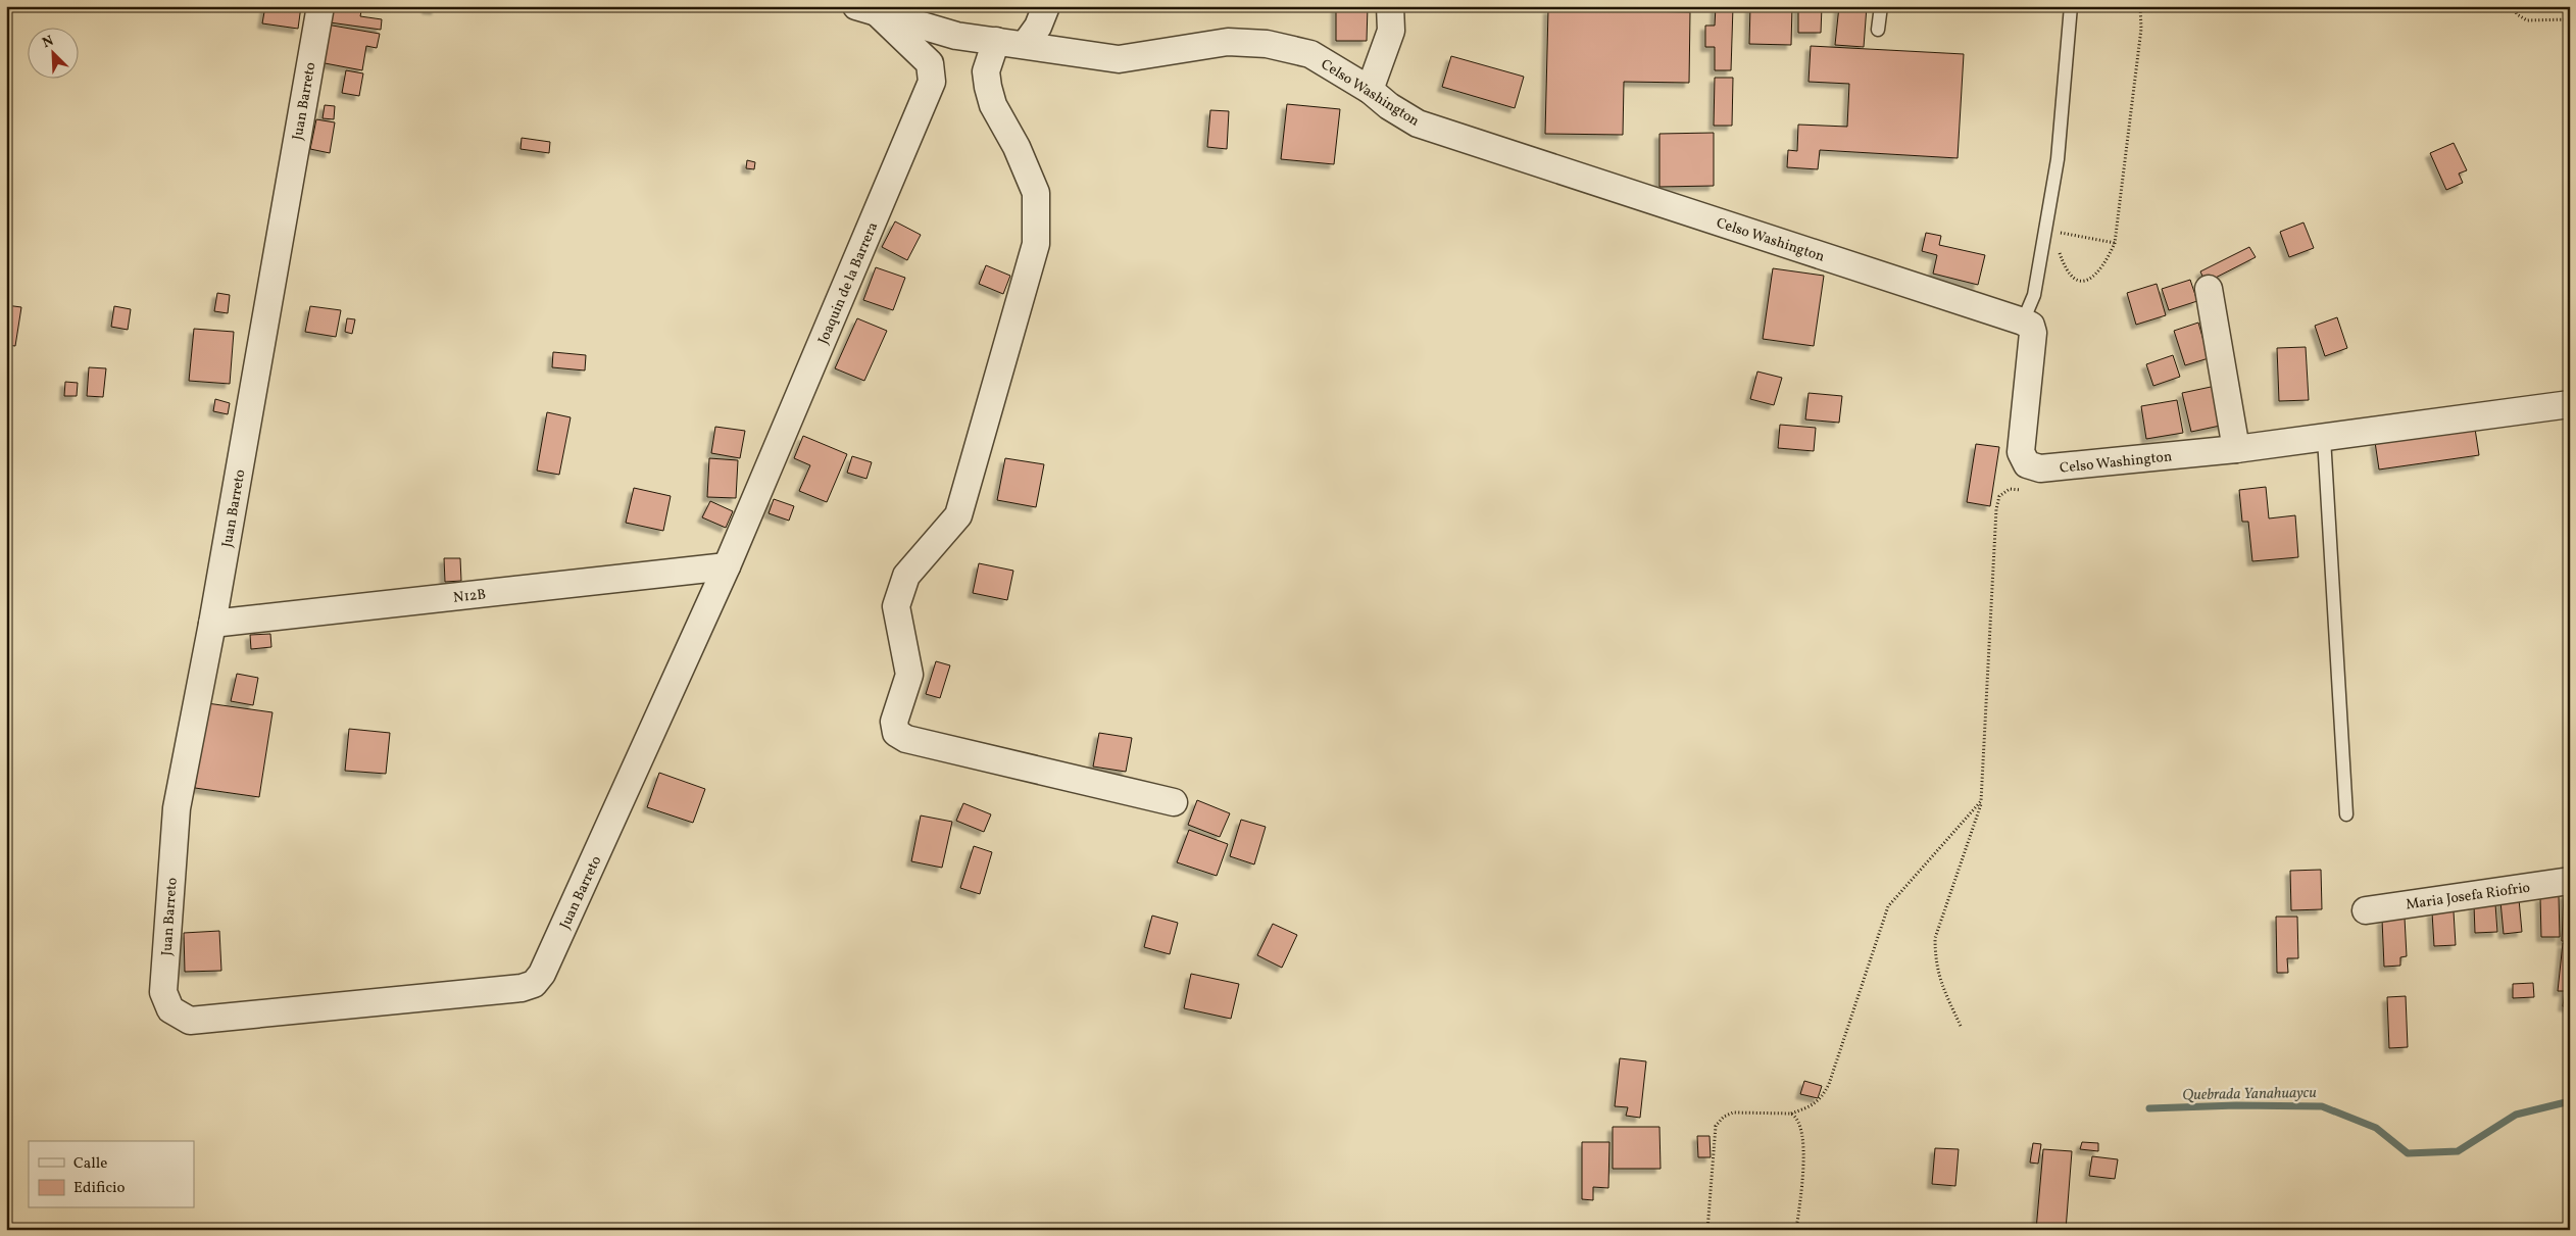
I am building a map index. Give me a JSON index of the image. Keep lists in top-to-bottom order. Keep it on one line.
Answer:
{"streets":{"street":["Celso Washington","Juan Barreto","Joaquin de la Barrera","N12B","Maria Josefa Riofrio"]},"crossings":[["Celso Washington","Joaquin de la Barrera"],["Juan Barreto","Joaquin de la Barrera"],["Juan Barreto","N12B"],["Joaquin de la Barrera","N12B"]],"water":["Quebrada Yanahuaycu"],"legend":["Calle","Edificio"],"north":"top left"}
